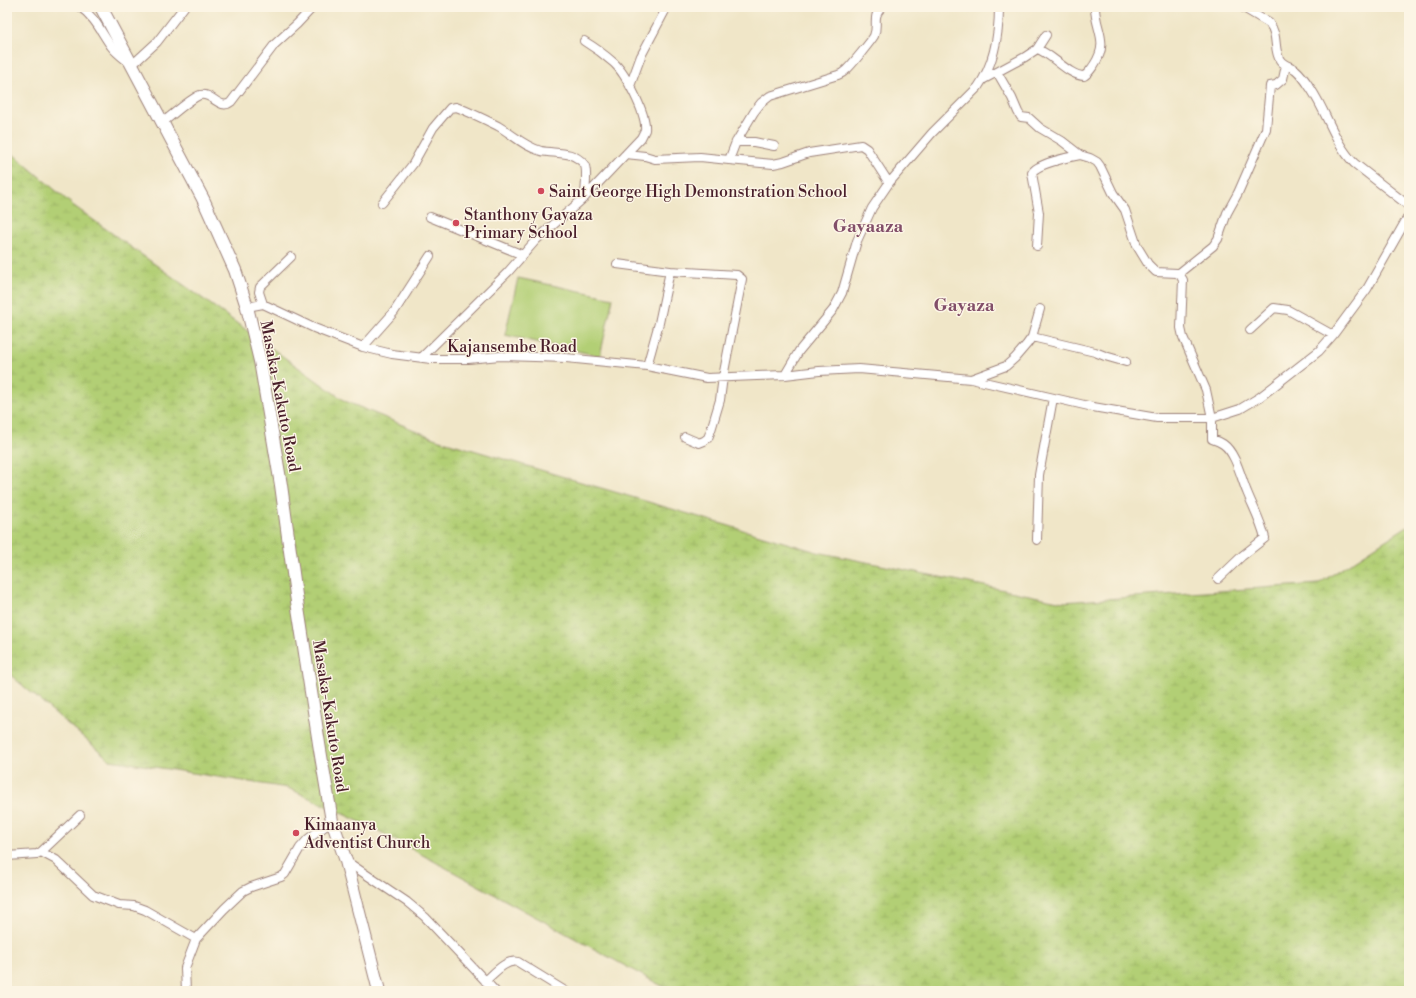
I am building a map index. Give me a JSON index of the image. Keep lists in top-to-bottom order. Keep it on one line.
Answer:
{"streets":{"highway":["Masaka-Kakuto Road"],"street":["Kajansembe Road"]},"districts":["Gayaaza","Gayaza"],"places":["Saint George High Demonstration School","Stanthony Gayaza Primary School","Kimaanya Adventist Church"]}
